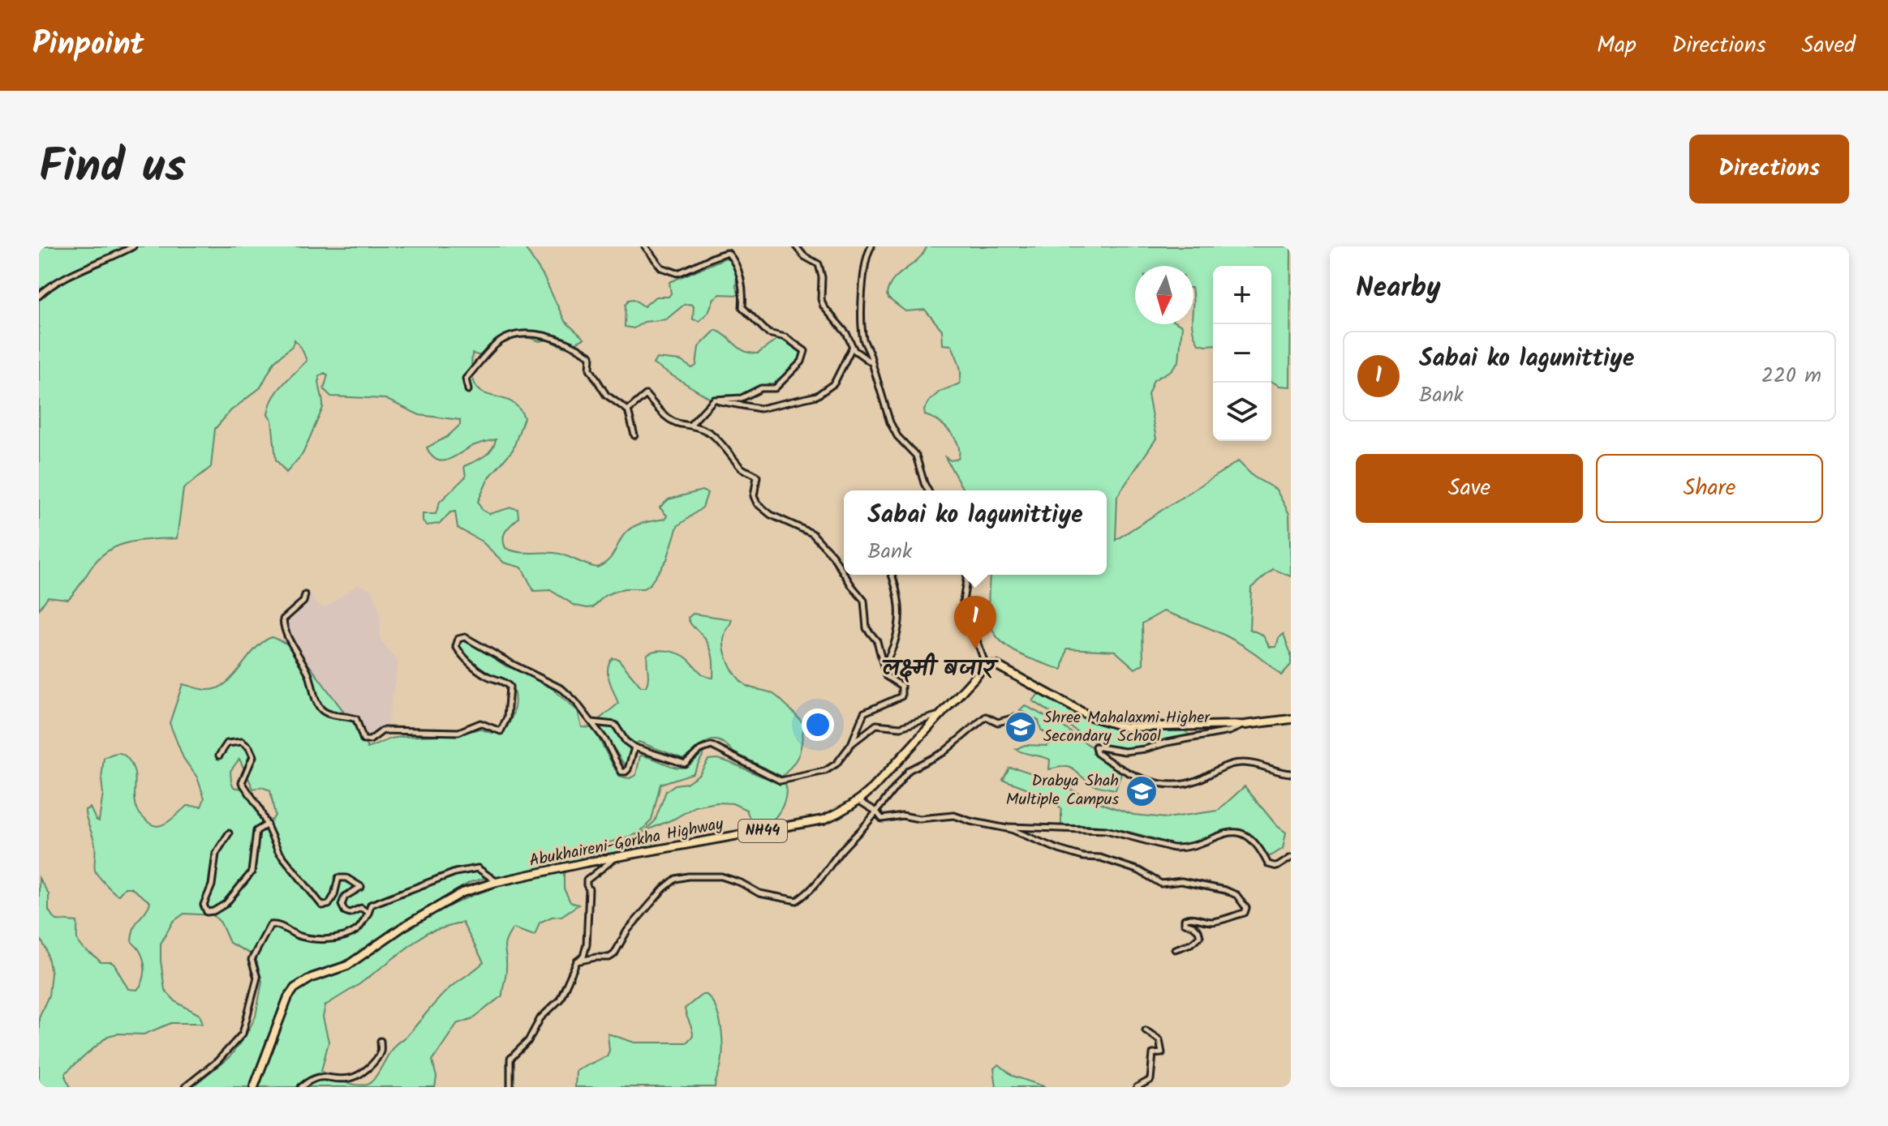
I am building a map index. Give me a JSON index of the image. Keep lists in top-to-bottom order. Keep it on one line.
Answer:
{"streets":{"main road":["NH44","Abukhaireni-Gorkha Highway"]},"districts":["लक्ष्मी बजार"],"places":{"school or university":["Shree Mahalaxmi Higher Secondary School","Drabya Shah Multiple Campus"]},"north":"bottom","page":{"header":"Pinpoint","nav":["Map","Directions","Saved"],"title":"Find us","buttons":["Directions",["Save","Share"]],"heading":"Nearby","map_buttons":["+","−"],"list":[{"mark":"1","name":"Sabai ko lagunittiye","note":"Bank","value":"220 m"}],"popup":["Sabai ko lagunittiye","Bank"],"pins":"1"}}
